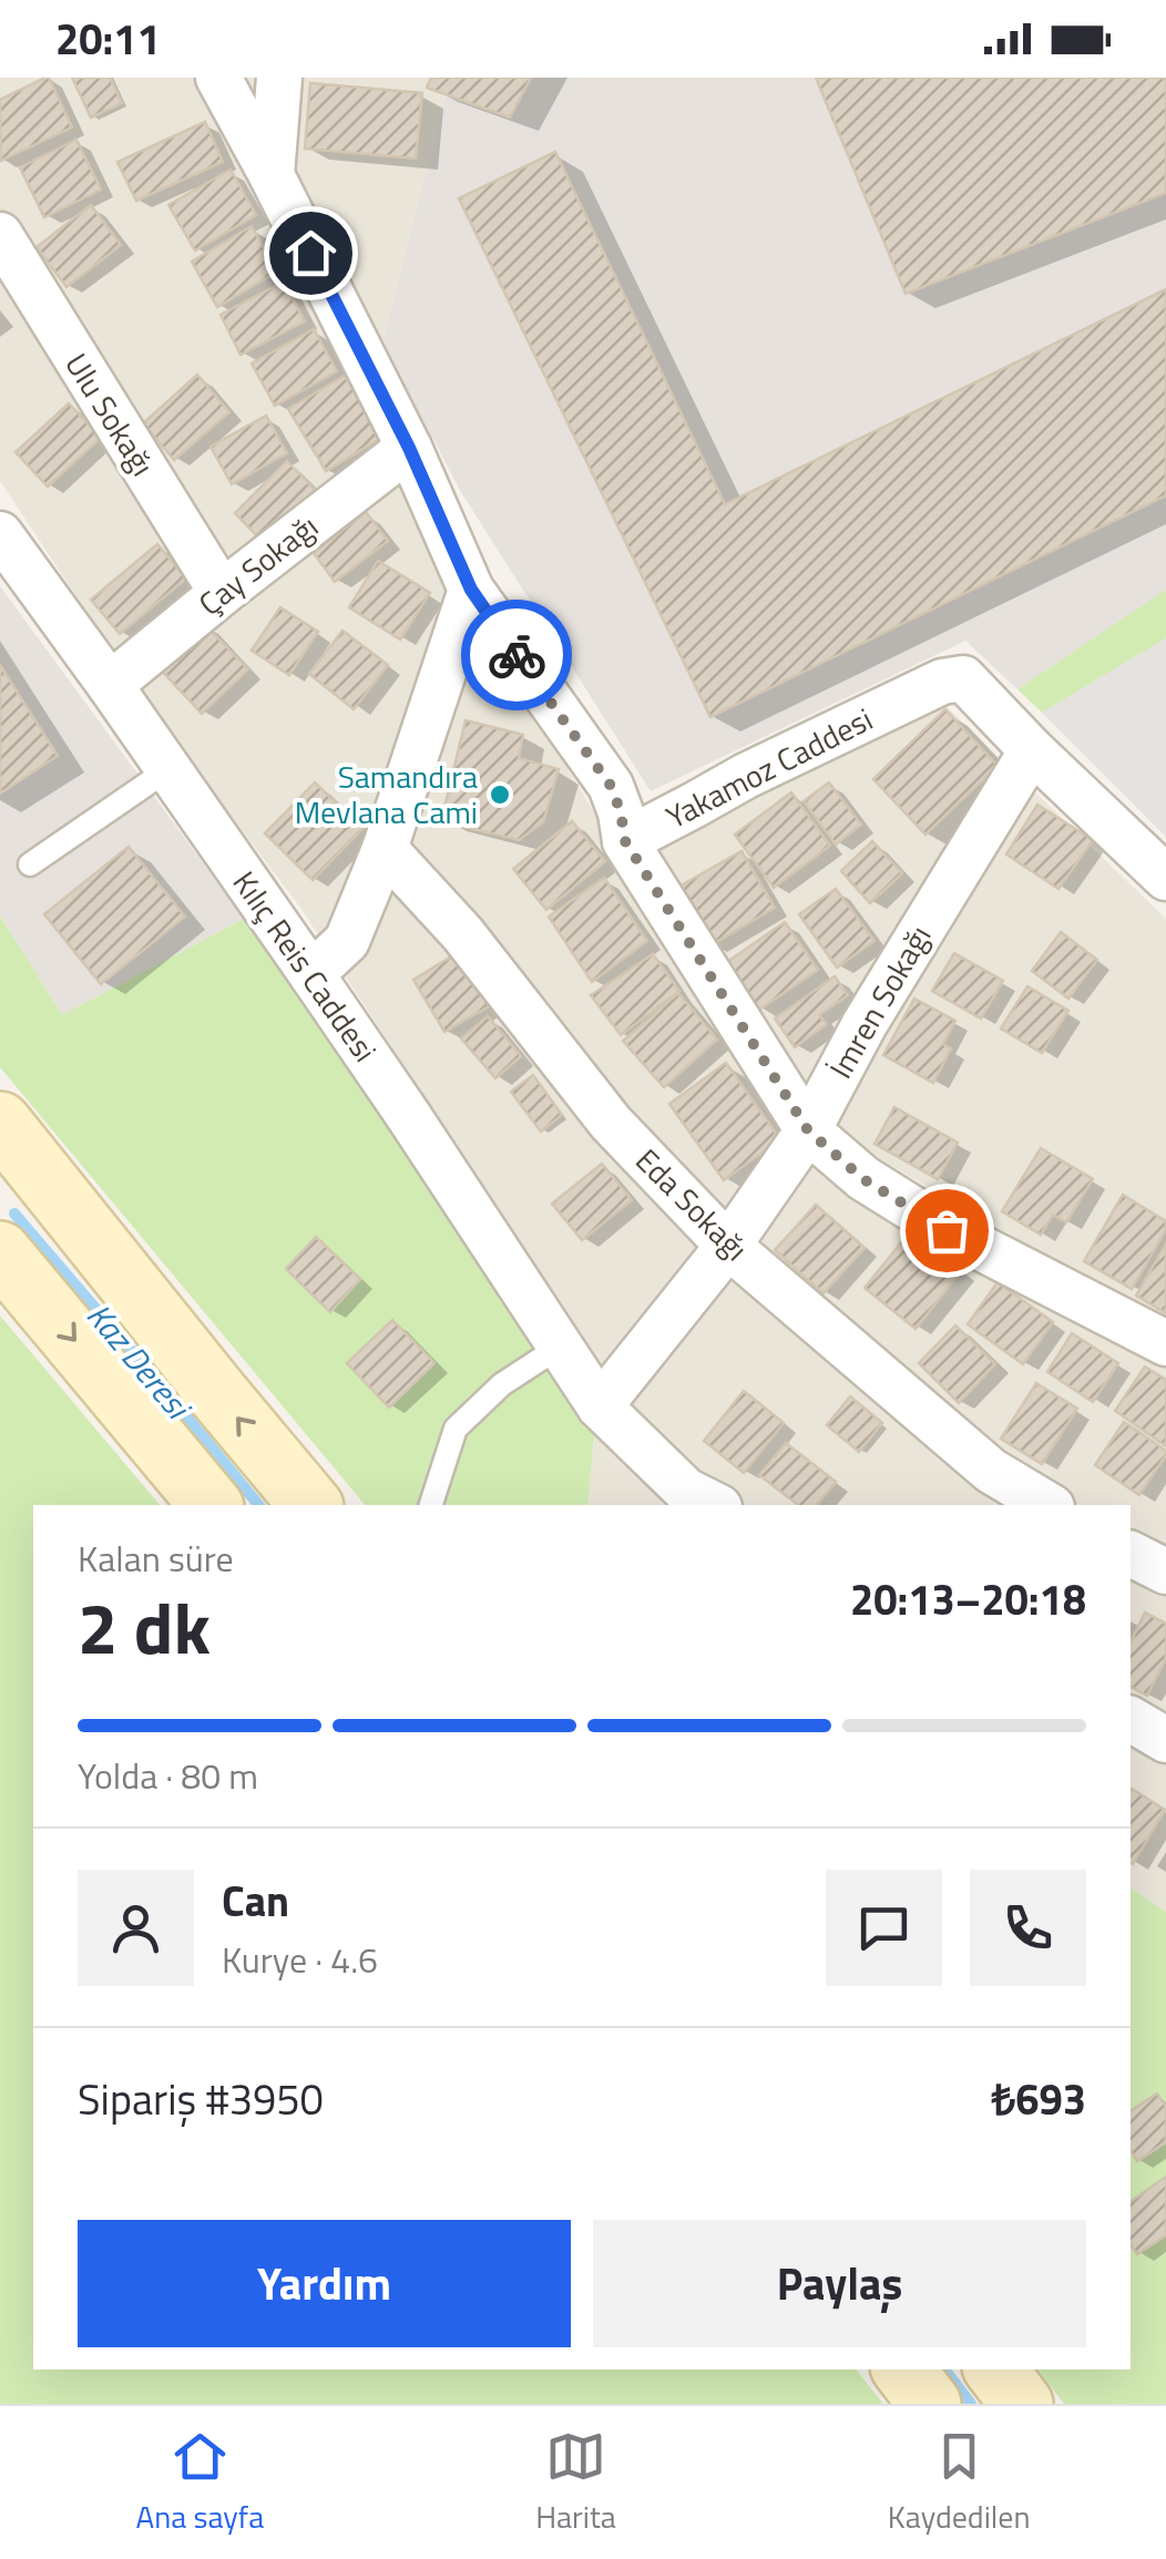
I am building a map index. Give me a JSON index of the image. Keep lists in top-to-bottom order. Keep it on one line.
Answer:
{"streets":{"street":["Ulu Sokağı","Çay Sokağı","Yakamoz Caddesi","Kılıç Reis Caddesi","İmren Sokağı","Eda Sokağı"]},"crossings":[["Ulu Sokağı","Çay Sokağı"],["Çay Sokağı","Yakamoz Caddesi"],["Çay Sokağı","Kılıç Reis Caddesi"],["Yakamoz Caddesi","İmren Sokağı"],["Kılıç Reis Caddesi","İmren Sokağı"],["İmren Sokağı","Eda Sokağı"]],"water":["Kaz Deresi"],"places":["Samandıra Mevlana Cami"],"page":{"status":"20:11","heading":["2 dk","Kalan süre","20:13–20:18"],"panel":["Can","Kurye · 4.6","Sipariş #3950","₺693"],"bar":"Yolda · 80 m","buttons":["Yardım","Paylaş"],"tabs":["Ana sayfa","Harita","Kaydedilen"]}}
